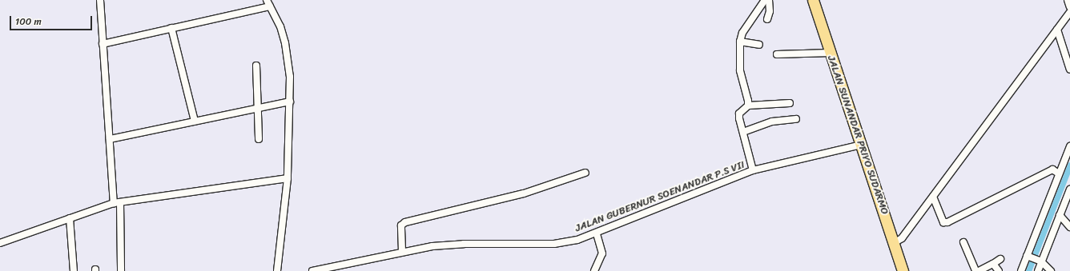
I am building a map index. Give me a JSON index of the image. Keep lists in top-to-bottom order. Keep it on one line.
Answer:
{"streets":{"highway":["JALAN SUNANDAR PRIYO SUDARMO"],"street":["JALAN GUBERNUR SOENANDAR P.S VII"]},"crossings":[["JALAN SUNANDAR PRIYO SUDARMO","JALAN GUBERNUR SOENANDAR P.S VII"]],"scale_bar":"100 m"}
